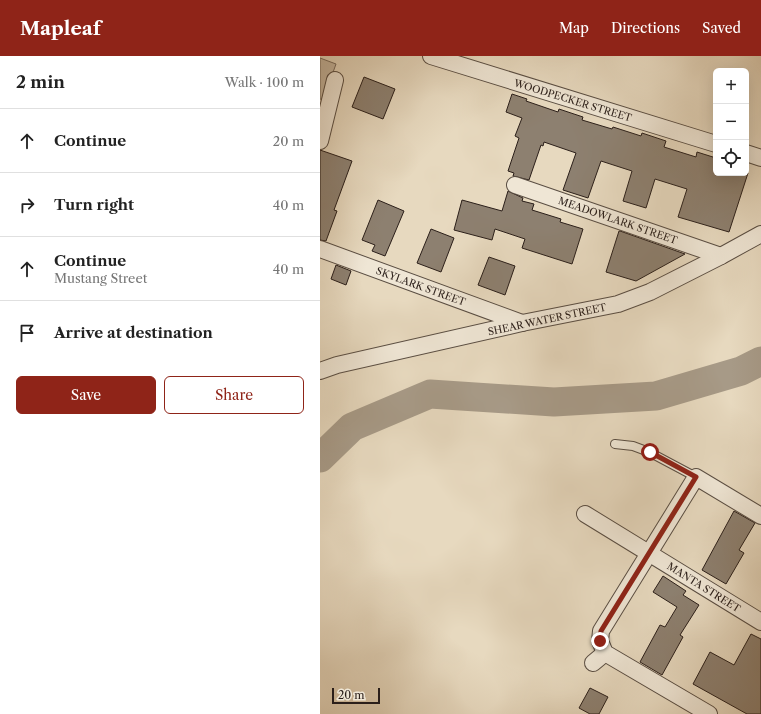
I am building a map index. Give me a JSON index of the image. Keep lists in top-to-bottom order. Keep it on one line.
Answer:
{"streets":{"street":["WOODPECKER STREET","MEADOWLARK STREET","SKYLARK STREET","SHEAR WATER STREET","MANTA STREET"]},"crossings":[["MEADOWLARK STREET","SHEAR WATER STREET"],["SKYLARK STREET","SHEAR WATER STREET"]],"scale_bar":"20 m","page":{"header":"Mapleaf","nav":["Map","Directions","Saved"],"heading":["2 min","Walk · 100 m"],"map_buttons":["+","−"],"list":[["Continue","20 m"],["Turn right","40 m"],["Continue","Mustang Street","40 m"],"Arrive at destination"],"buttons":["Save","Share"],"scale":"20 m"}}
